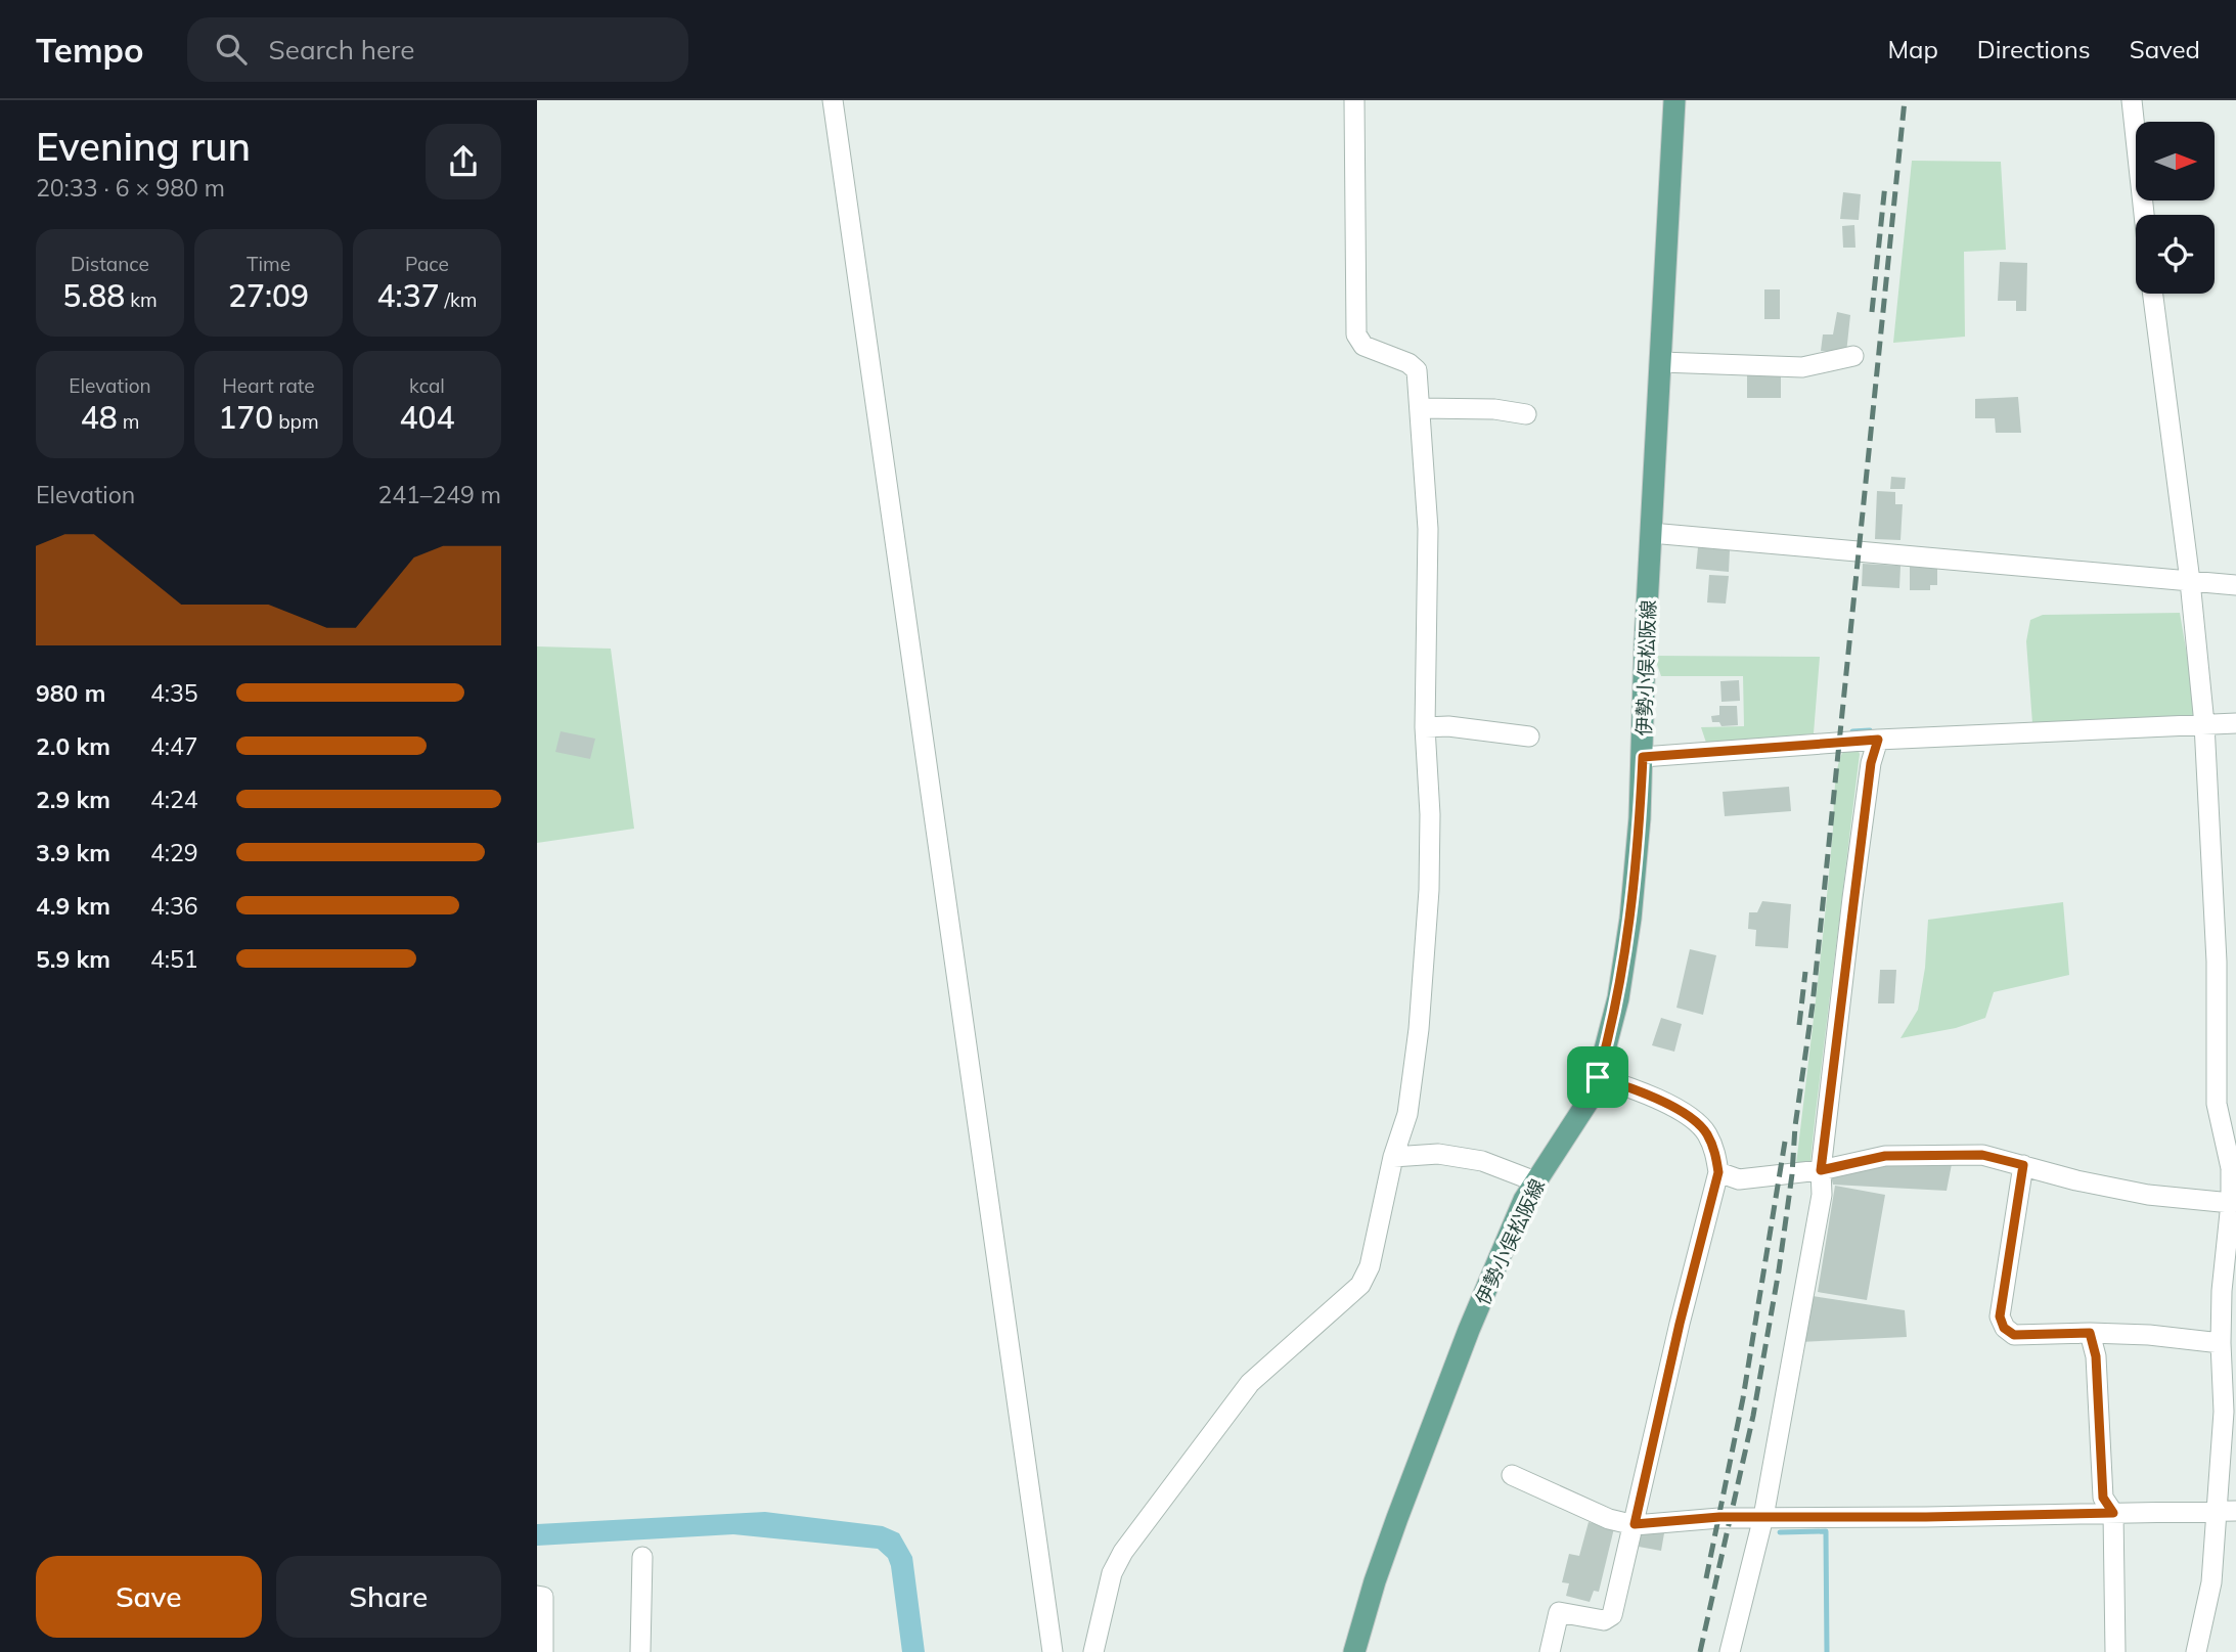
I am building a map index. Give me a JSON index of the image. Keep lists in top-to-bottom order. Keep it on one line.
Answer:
{"streets":{"main road":["伊勢小俣松阪線"]},"north":"right","page":{"header":"Tempo","search":"Search here","nav":["Map","Directions","Saved"],"heading":["Evening run","20:33 · 6 × 980 m"],"stats":[["Distance","5.88 km"],["Time","27:09"],["Pace","4:37 /km"],["Elevation","48 m"],["Heart rate","170 bpm"],["kcal","404"]],"chart":["Elevation","241–249 m"],"list":[{"name":"980 m","note":"4:35"},{"name":"2.0 km","note":"4:47"},{"name":"2.9 km","note":"4:24"},{"name":"3.9 km","note":"4:29"},{"name":"4.9 km","note":"4:36"},{"name":"5.9 km","note":"4:51"}],"buttons":["Save","Share"]}}
